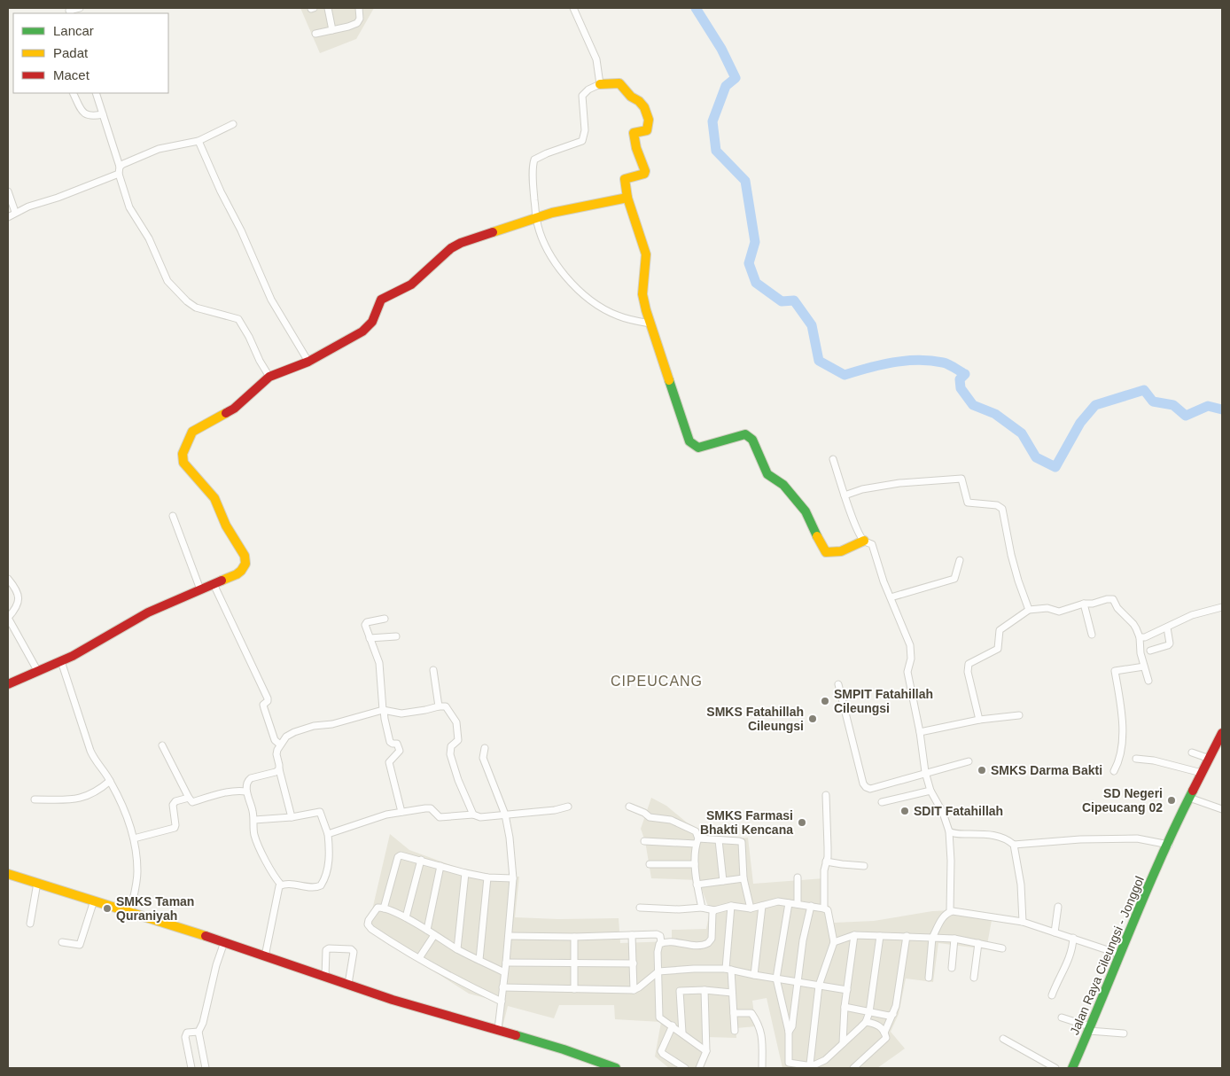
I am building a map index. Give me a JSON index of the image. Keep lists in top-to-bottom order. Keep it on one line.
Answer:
{"streets":{"street":["Jalan Raya Cileungsi - Jonggol"]},"districts":["CIPEUCANG"],"places":["SMPIT Fatahillah Cileungsi","SMKS Fatahillah Cileungsi","SMKS Darma Bakti","SD Negeri Cipeucang 02","SDIT Fatahillah","SMKS Farmasi Bhakti Kencana","SMKS Taman Quraniyah"],"legend":["Lancar","Padat","Macet"]}
